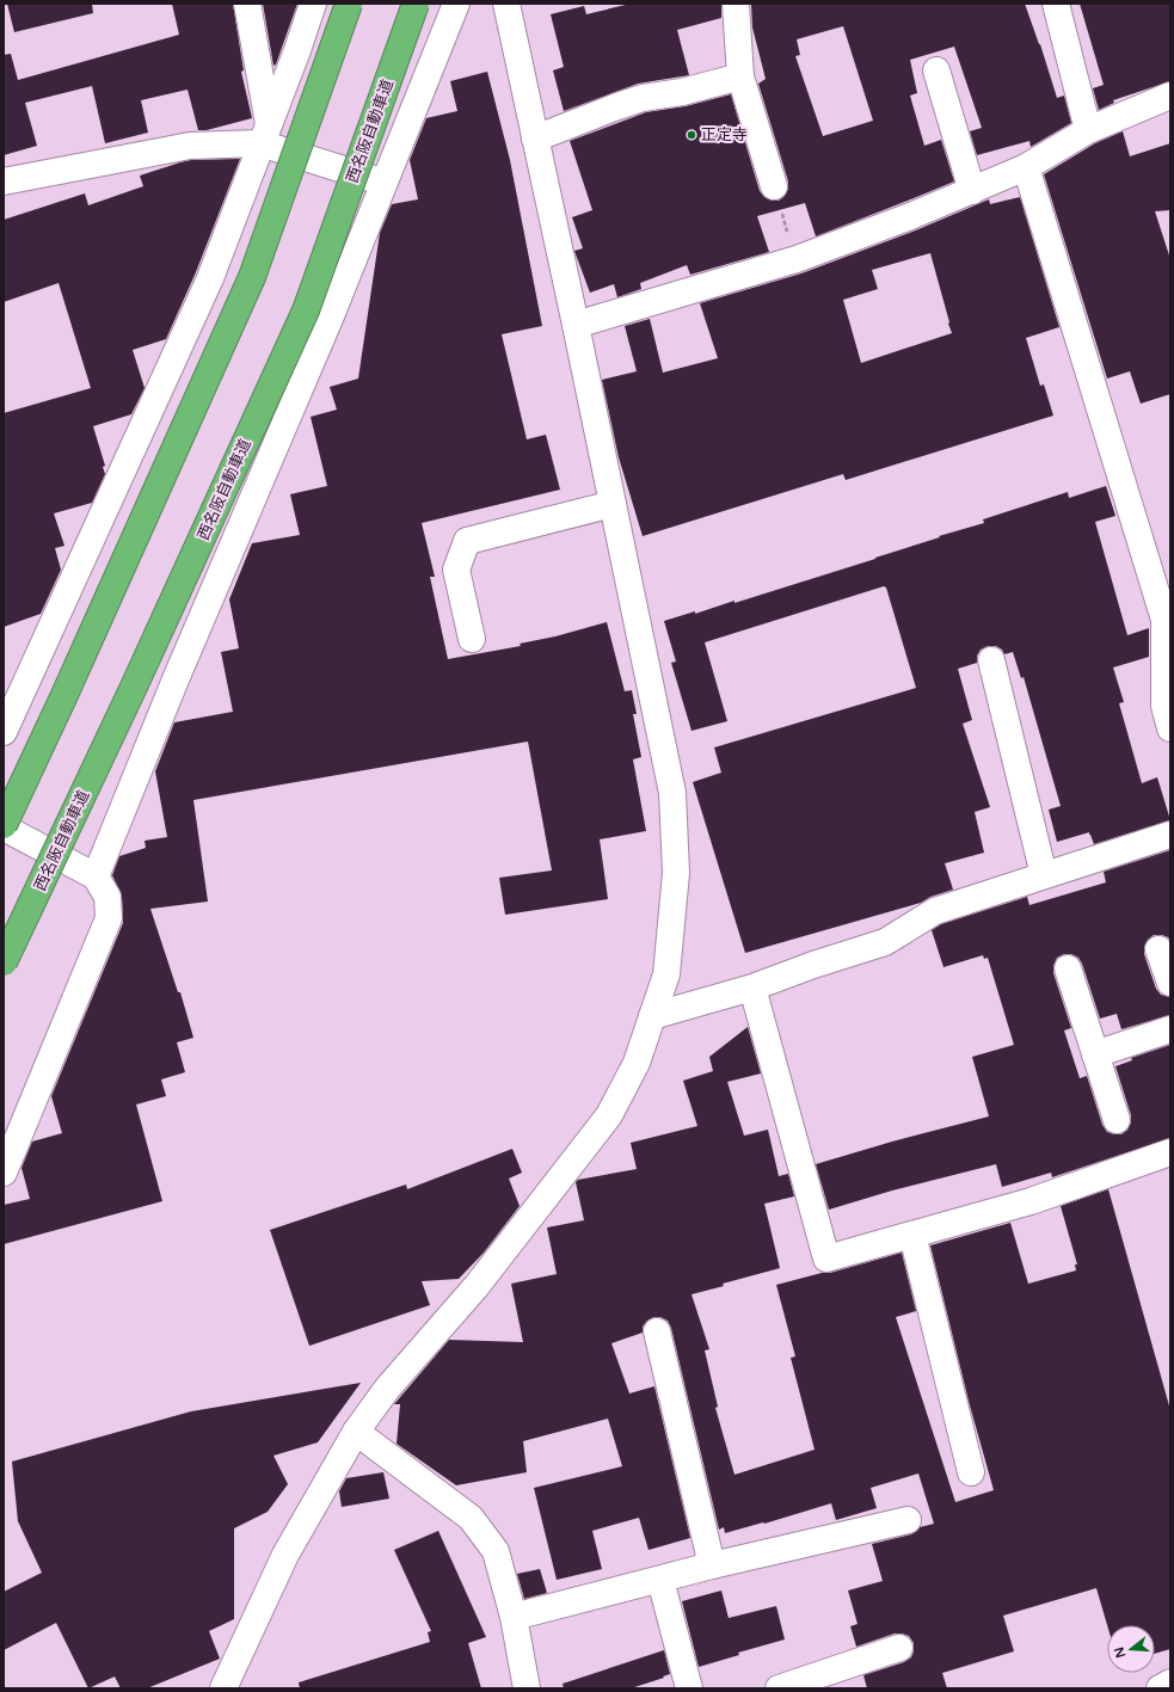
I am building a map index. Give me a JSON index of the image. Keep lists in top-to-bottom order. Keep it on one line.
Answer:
{"streets":{"highway":["西名阪自動車道"]},"places":["正定寺"],"north":"left"}
